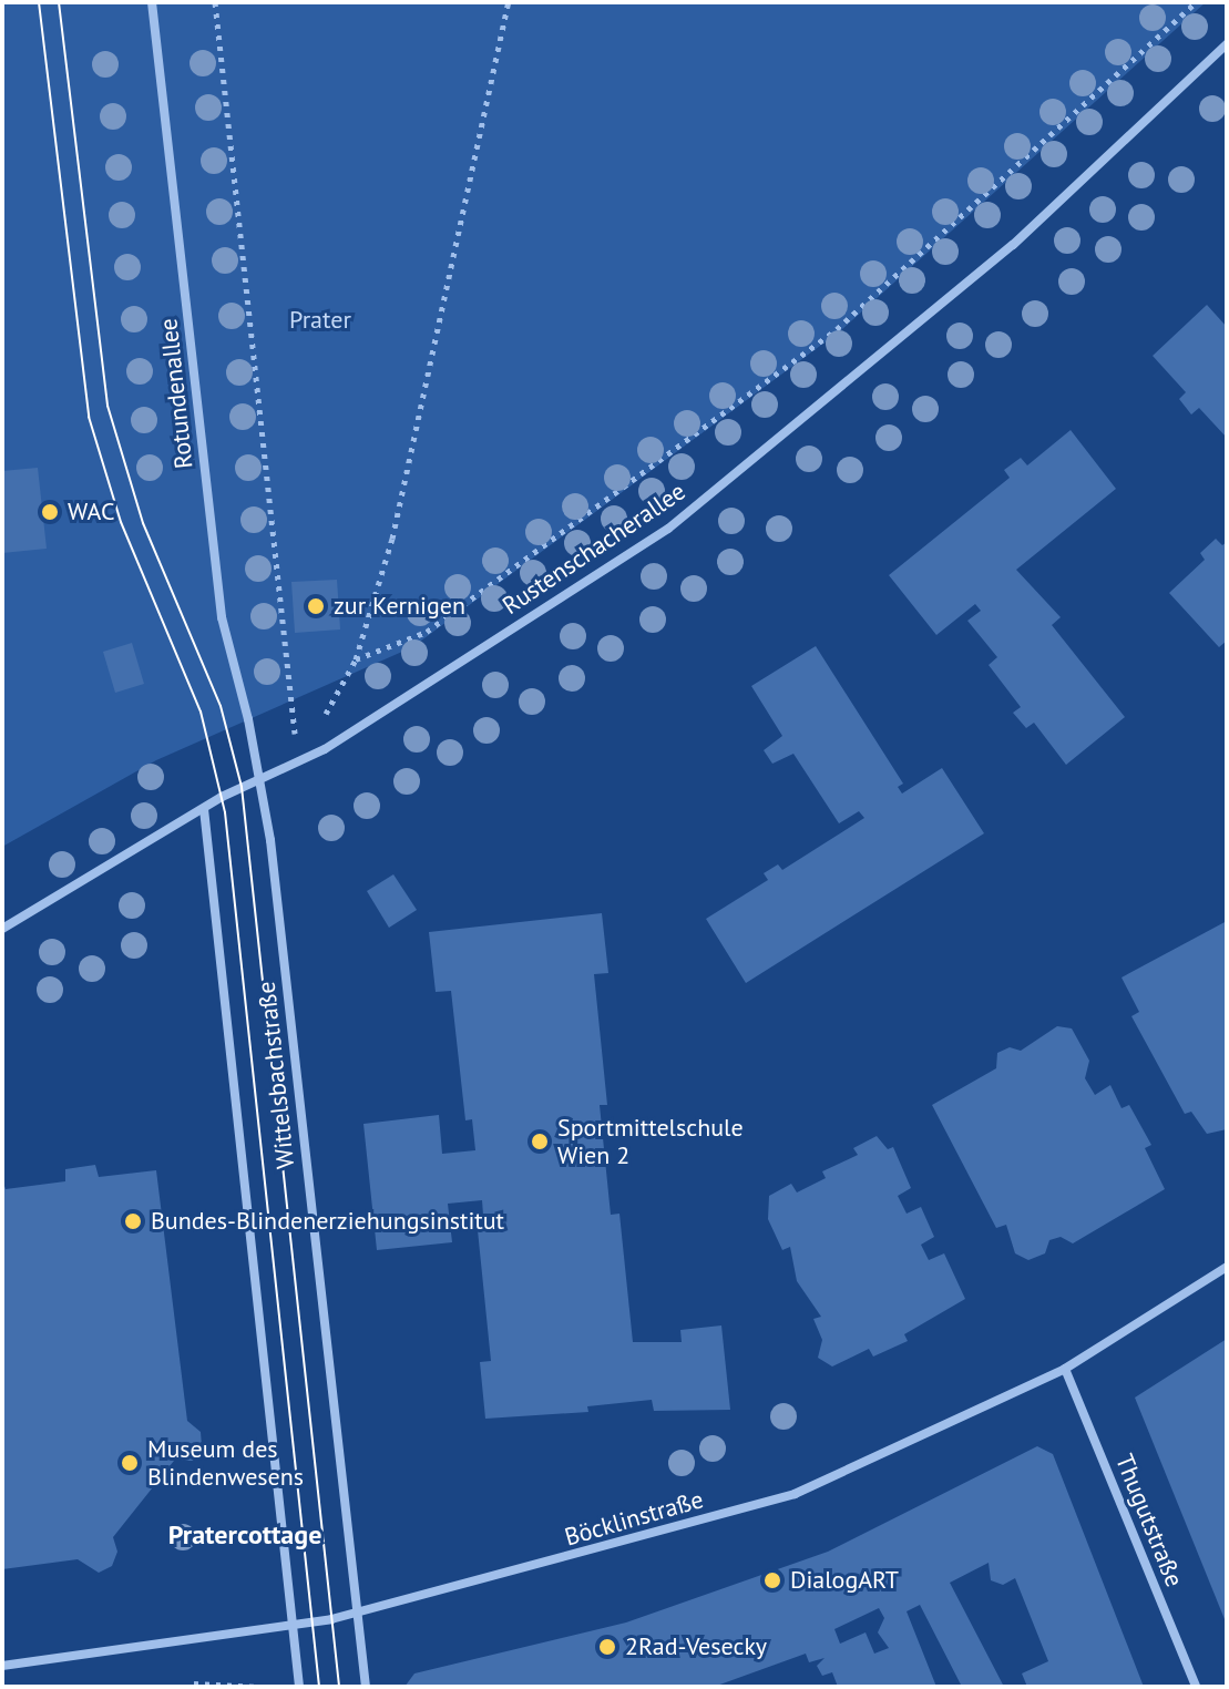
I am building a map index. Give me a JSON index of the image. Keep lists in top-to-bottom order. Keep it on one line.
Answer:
{"streets":{"street":["Rotundenallee","Rustenschacherallee","Wittelsbachstraße","Böcklinstraße","Thugutstraße"]},"crossings":[["Rotundenallee","Rustenschacherallee"],["Rotundenallee","Wittelsbachstraße"],["Rustenschacherallee","Wittelsbachstraße"],["Wittelsbachstraße","Böcklinstraße"],["Böcklinstraße","Thugutstraße"]],"districts":["Pratercottage"],"parks":["Prater"],"places":["WAC","zur Kernigen","Sportmittelschule Wien 2","Bundes-Blindenerziehungsinstitut","Museum des Blindenwesens","DialogART","2Rad-Vesecky"]}
